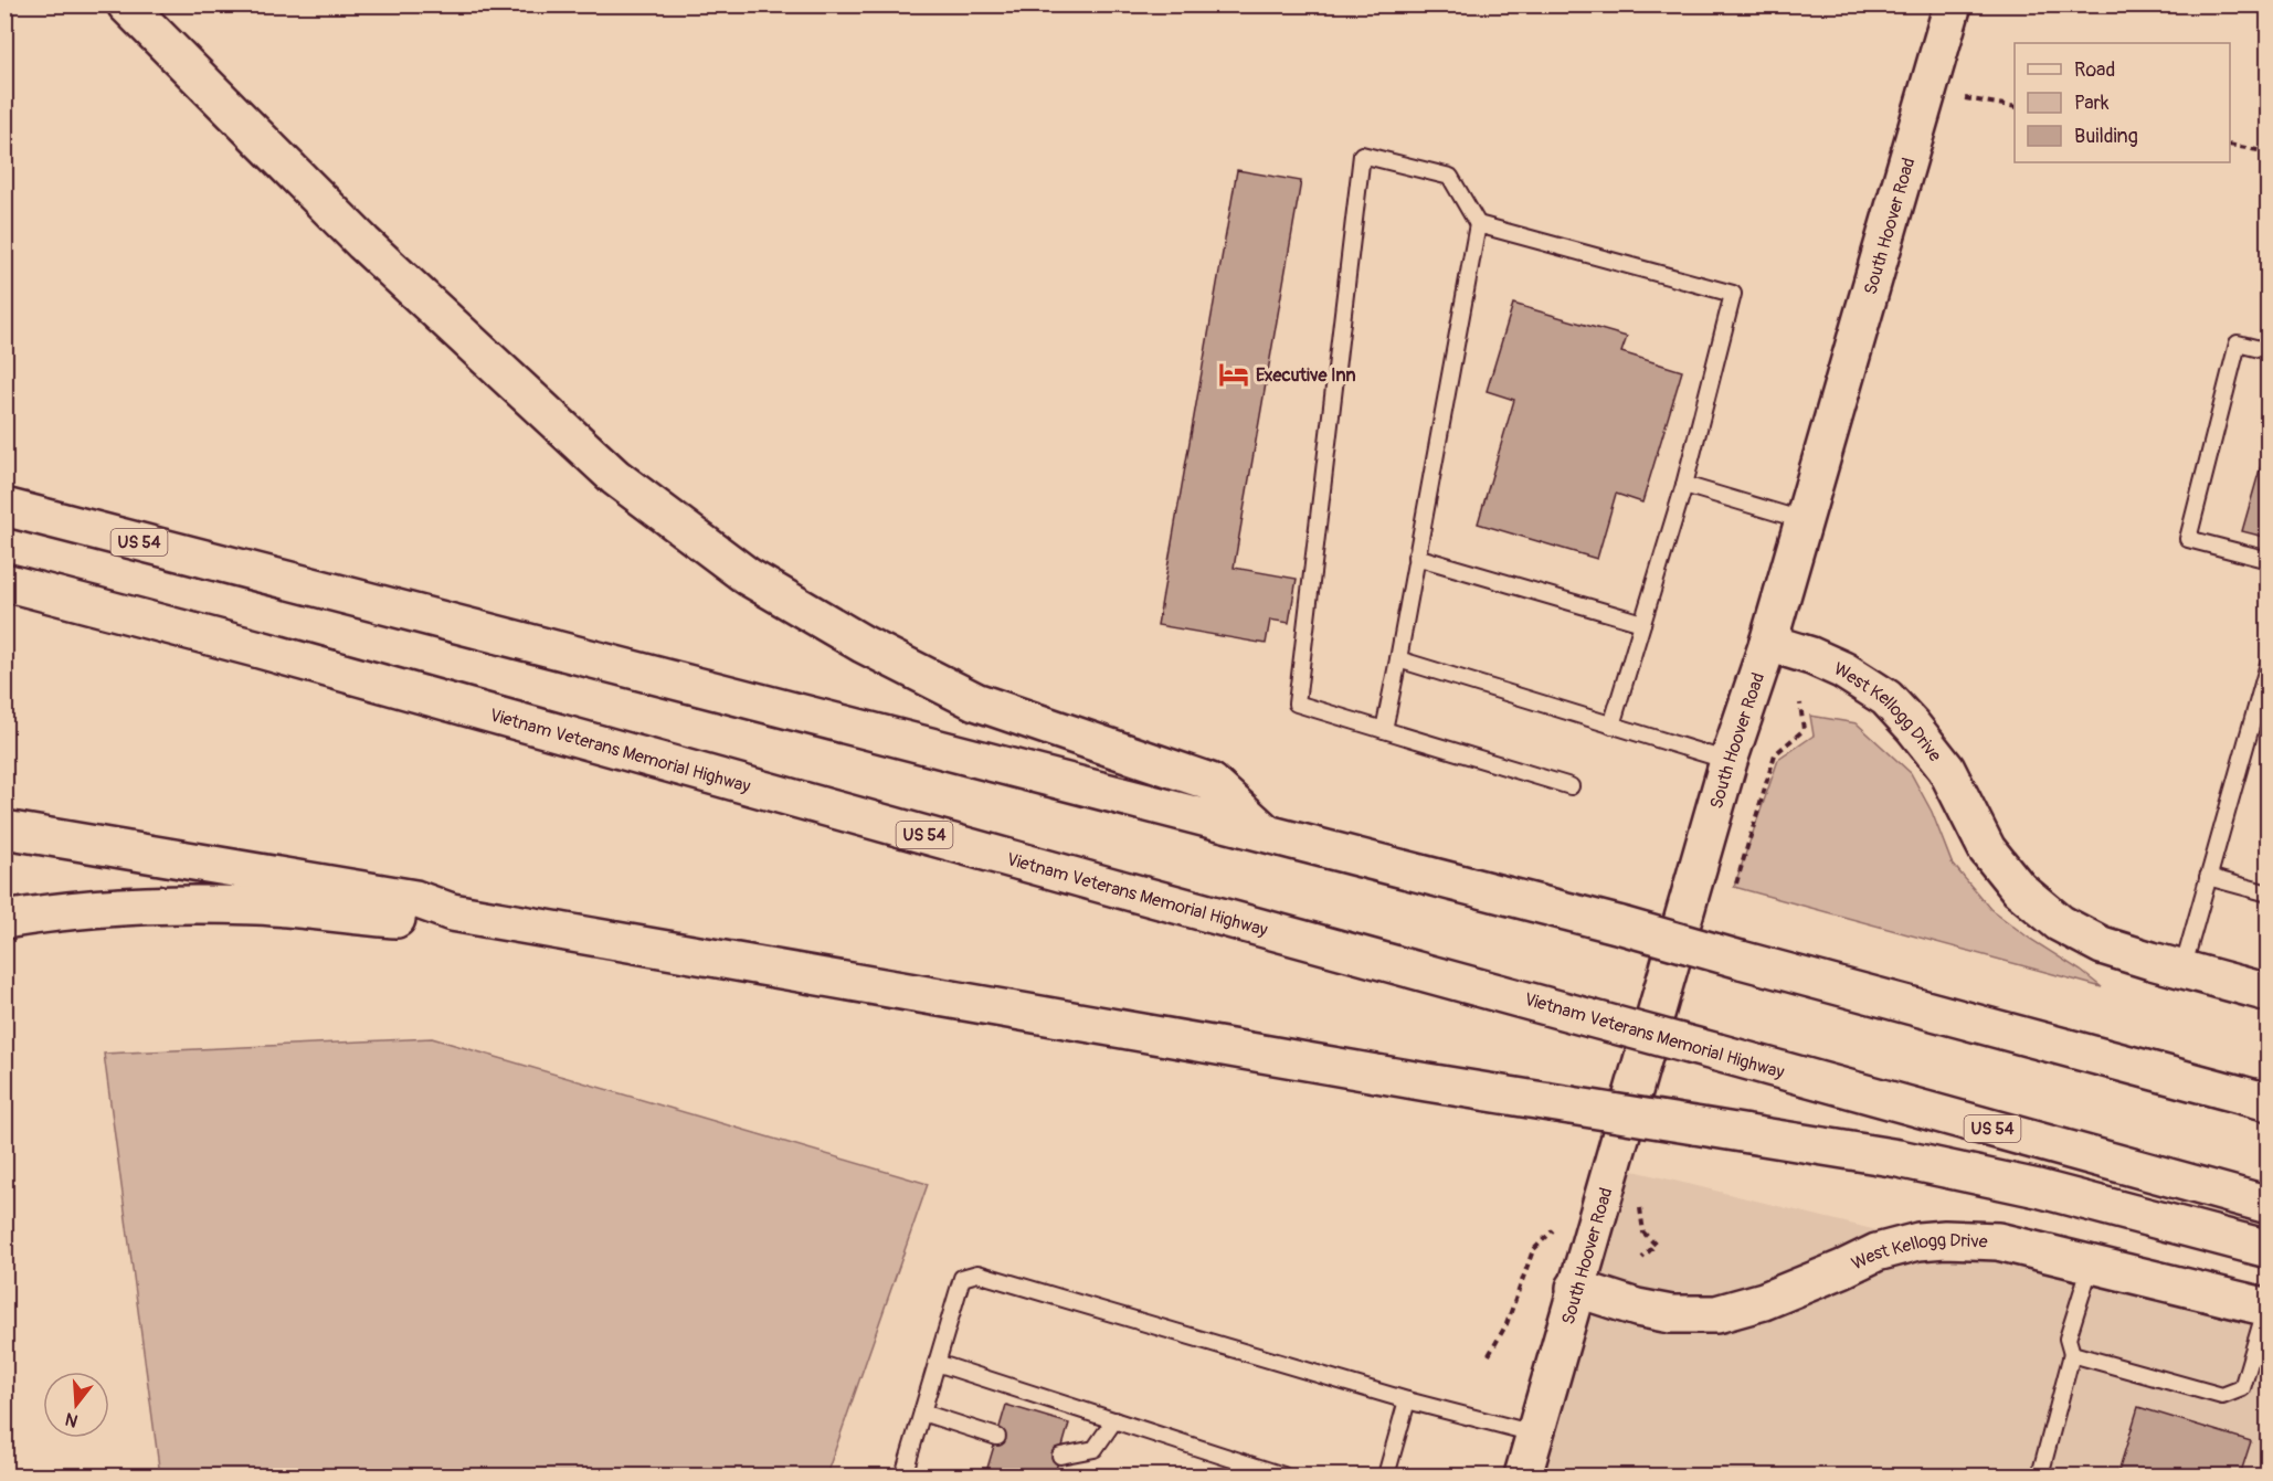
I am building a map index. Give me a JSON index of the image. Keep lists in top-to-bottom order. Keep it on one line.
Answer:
{"streets":{"main road":["South Hoover Road","US 54","West Kellogg Drive","Vietnam Veterans Memorial Highway"]},"crossings":[["South Hoover Road","West Kellogg Drive"]],"places":{"hotel":["Executive Inn"]},"legend":["Road","Park","Building"],"north":"bottom"}
